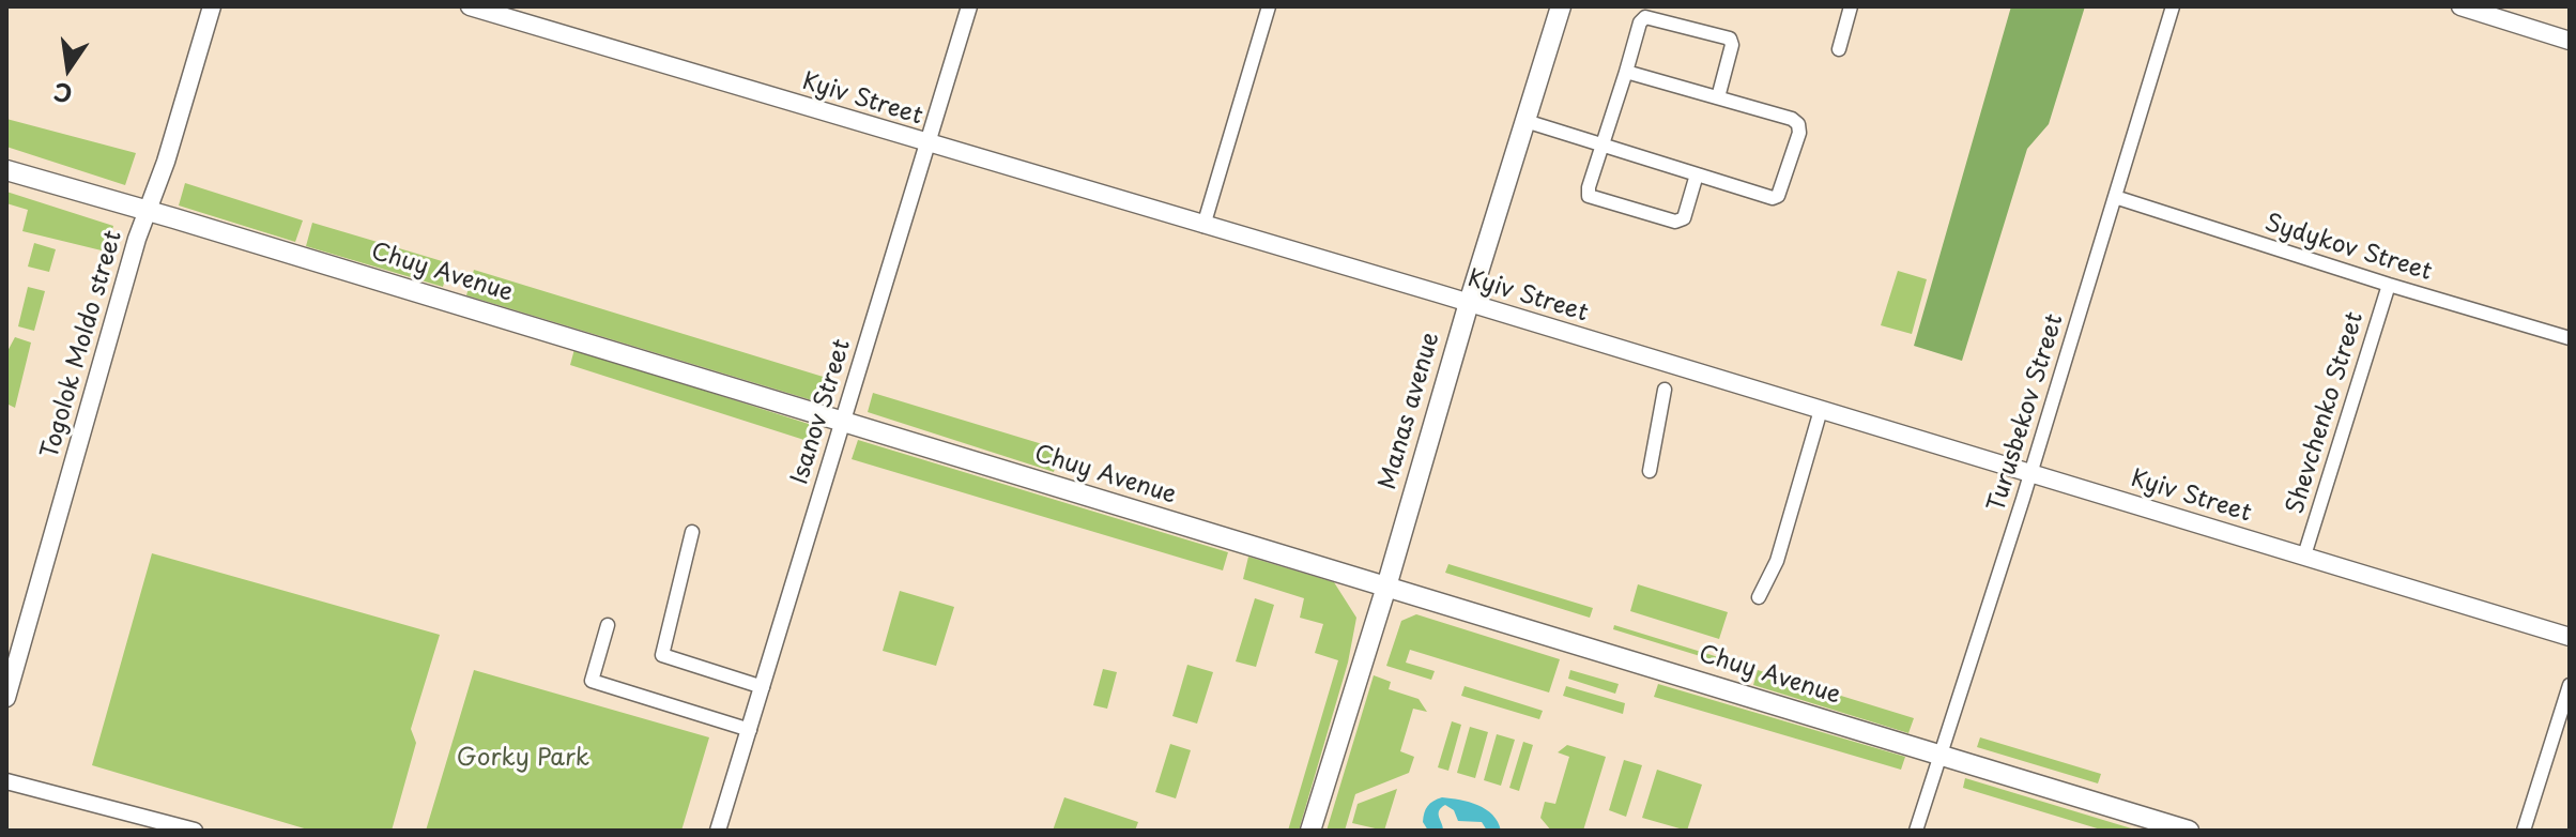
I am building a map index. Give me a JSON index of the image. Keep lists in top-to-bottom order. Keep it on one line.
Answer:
{"streets":{"main road":["Kyiv Street","Chuy Avenue","Togolok Moldo street","Manas avenue"],"street":["Sydykov Street","Isanov Street","Turusbekov Street","Shevchenko Street"]},"crossings":[["Kyiv Street","Manas avenue"],["Kyiv Street","Isanov Street"],["Kyiv Street","Turusbekov Street"],["Kyiv Street","Shevchenko Street"],["Sydykov Street","Turusbekov Street"],["Sydykov Street","Shevchenko Street"],["Chuy Avenue","Togolok Moldo street"],["Chuy Avenue","Manas avenue"],["Chuy Avenue","Isanov Street"],["Chuy Avenue","Turusbekov Street"]],"parks":["Gorky Park"],"north":"bottom"}
